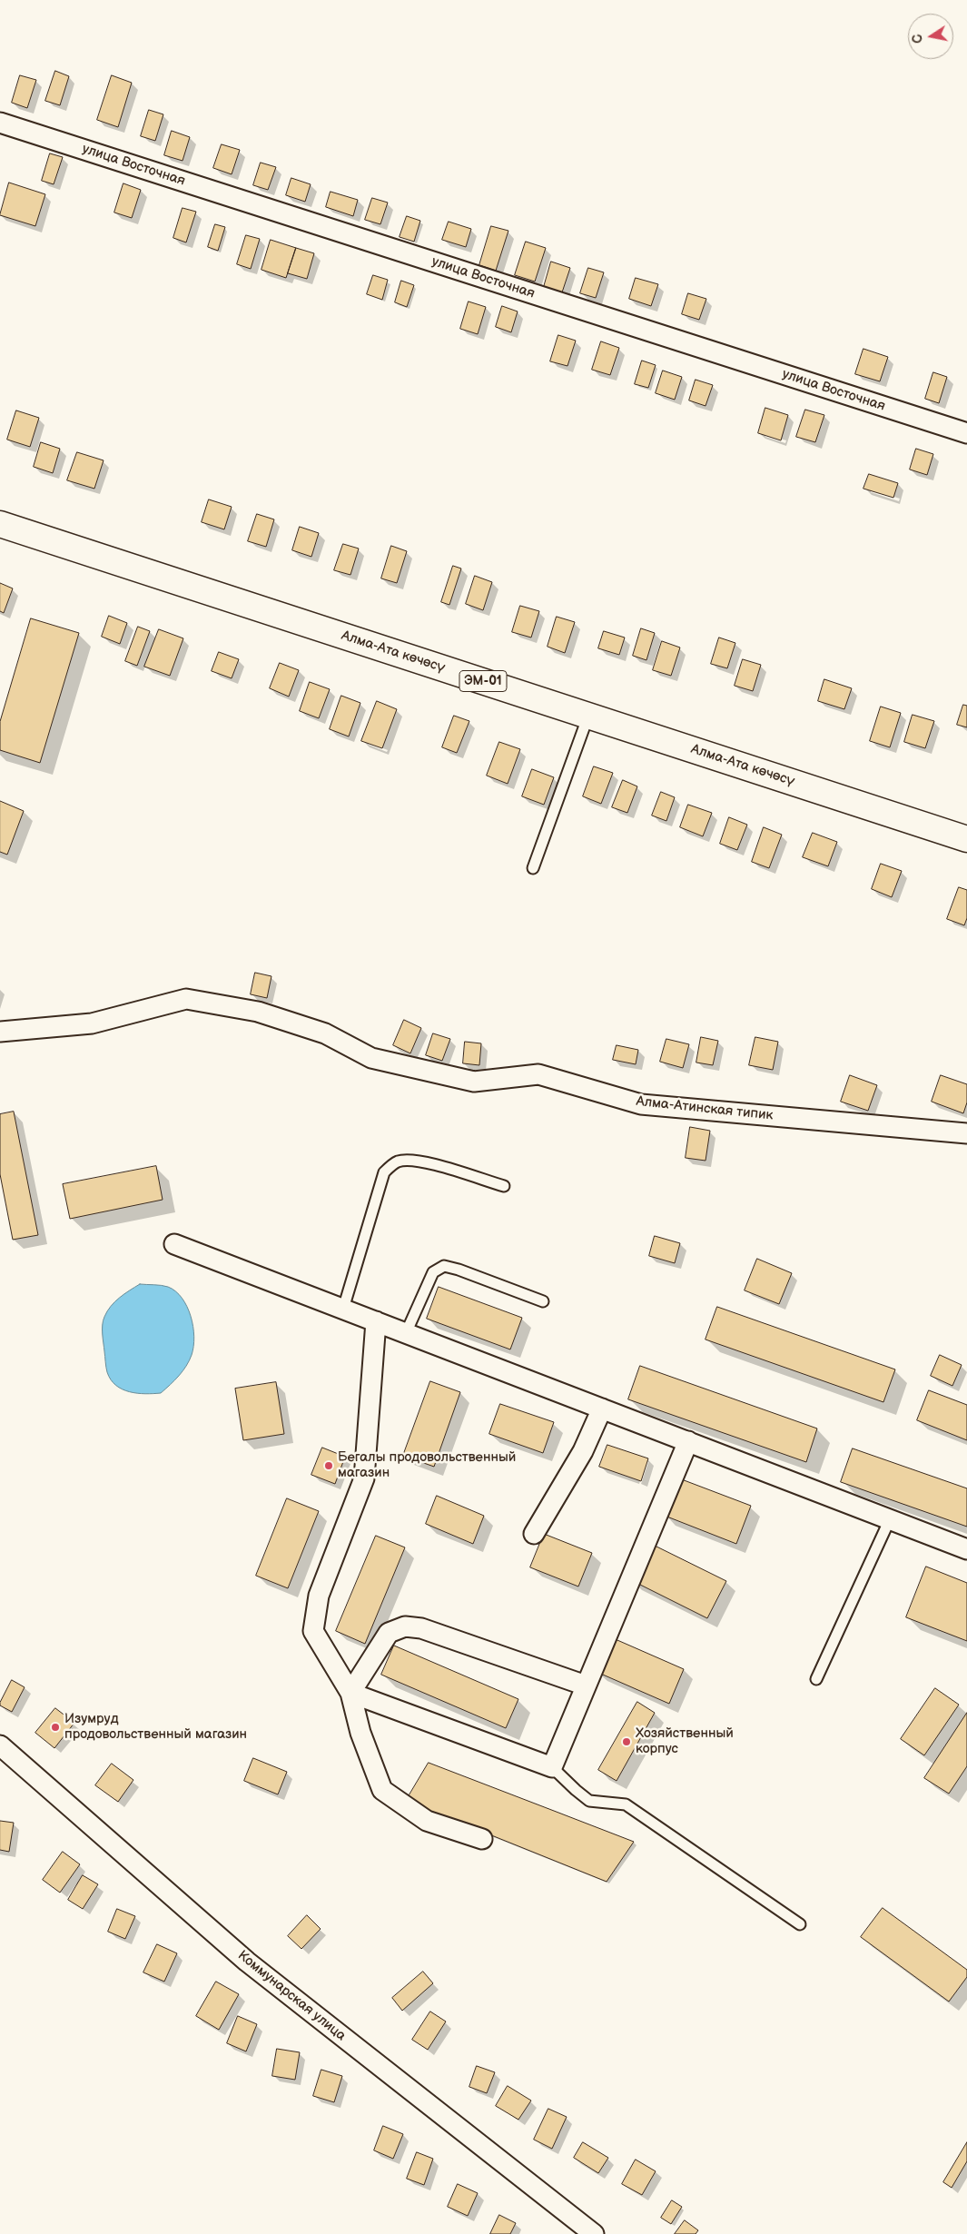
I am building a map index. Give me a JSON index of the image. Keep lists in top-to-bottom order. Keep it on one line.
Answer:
{"streets":{"highway":["Алма-Ата көчөсү","ЭМ-01"],"street":["улица Восточная","Алма-Атинская типик","Коммунарская улица"]},"places":["Бегалы продовольственный магазин","Изумруд продовольственный магазин","Хозяйственный корпус"],"north":"left"}
